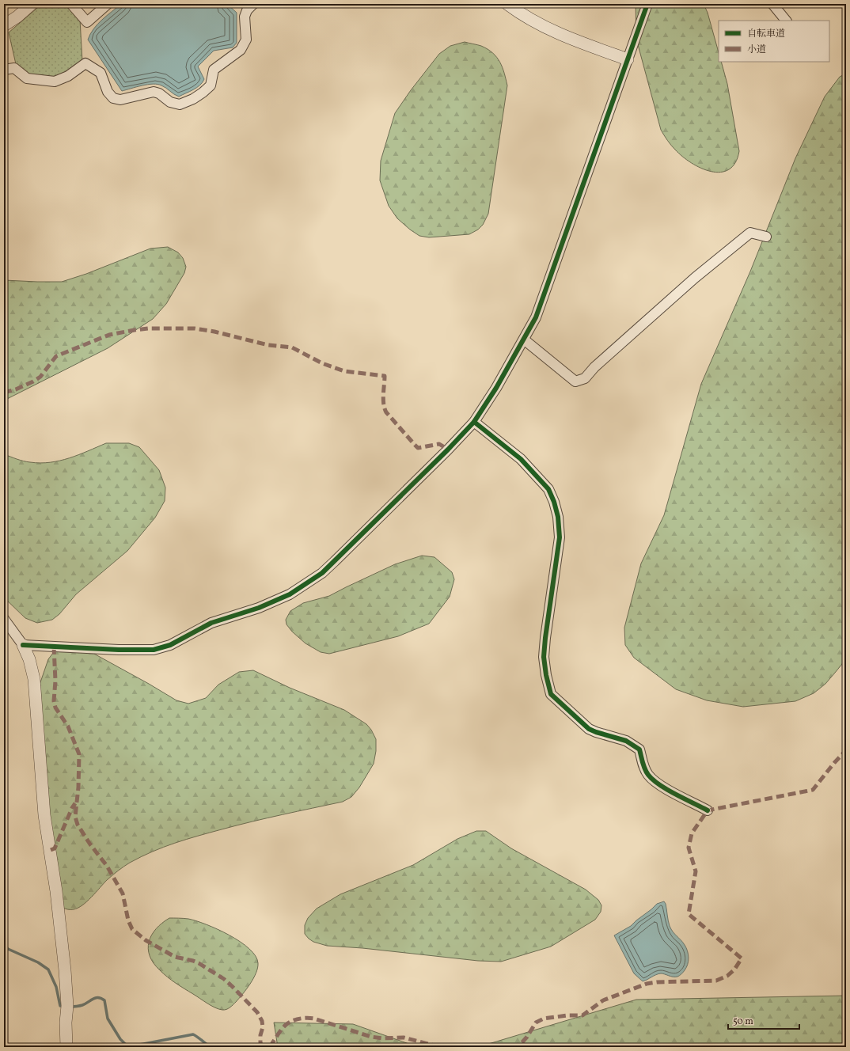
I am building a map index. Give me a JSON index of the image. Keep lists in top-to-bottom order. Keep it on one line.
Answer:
{"legend":["自転車道","小道"],"scale_bar":"50 m"}
